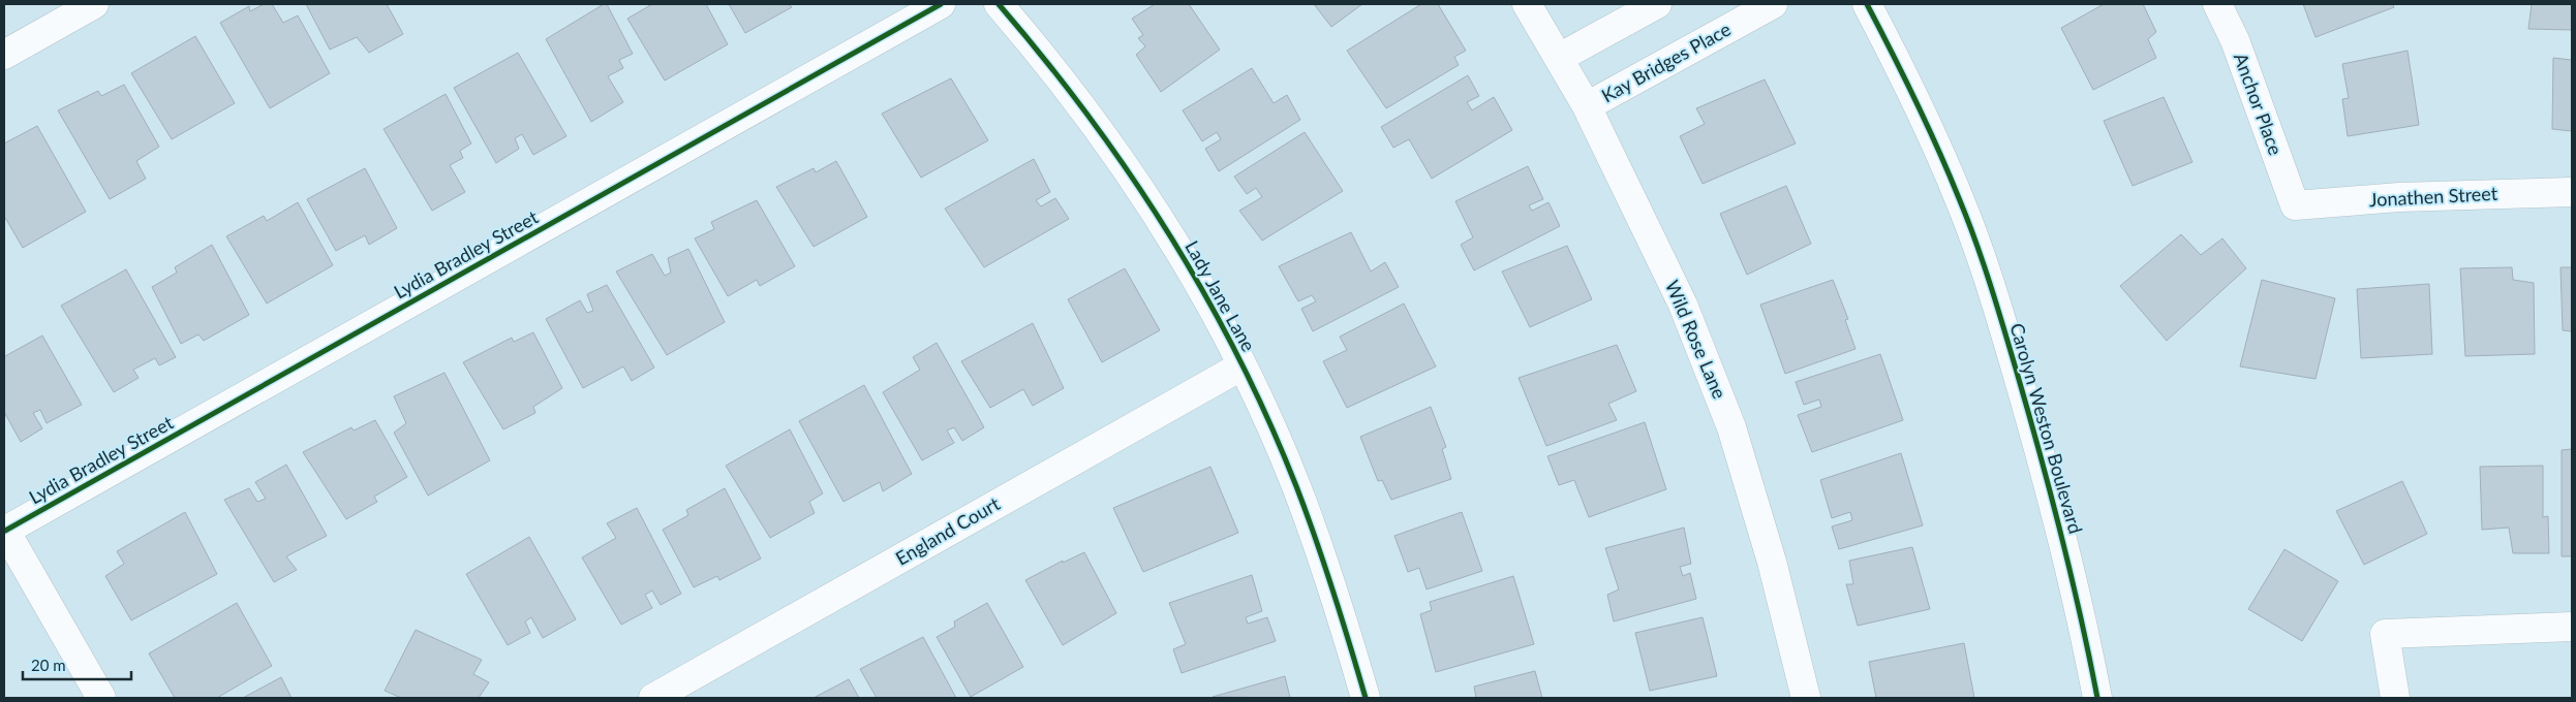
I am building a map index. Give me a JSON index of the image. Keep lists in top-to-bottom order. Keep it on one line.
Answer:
{"streets":{"street":["Kay Bridges Place","Anchor Place","Jonathen Street","Lydia Bradley Street","Lady Jane Lane","Wild Rose Lane","Carolyn Weston Boulevard","England Court"]},"crossings":[["Kay Bridges Place","Wild Rose Lane"],["Anchor Place","Jonathen Street"],["Lady Jane Lane","England Court"]],"scale_bar":"20 m"}
